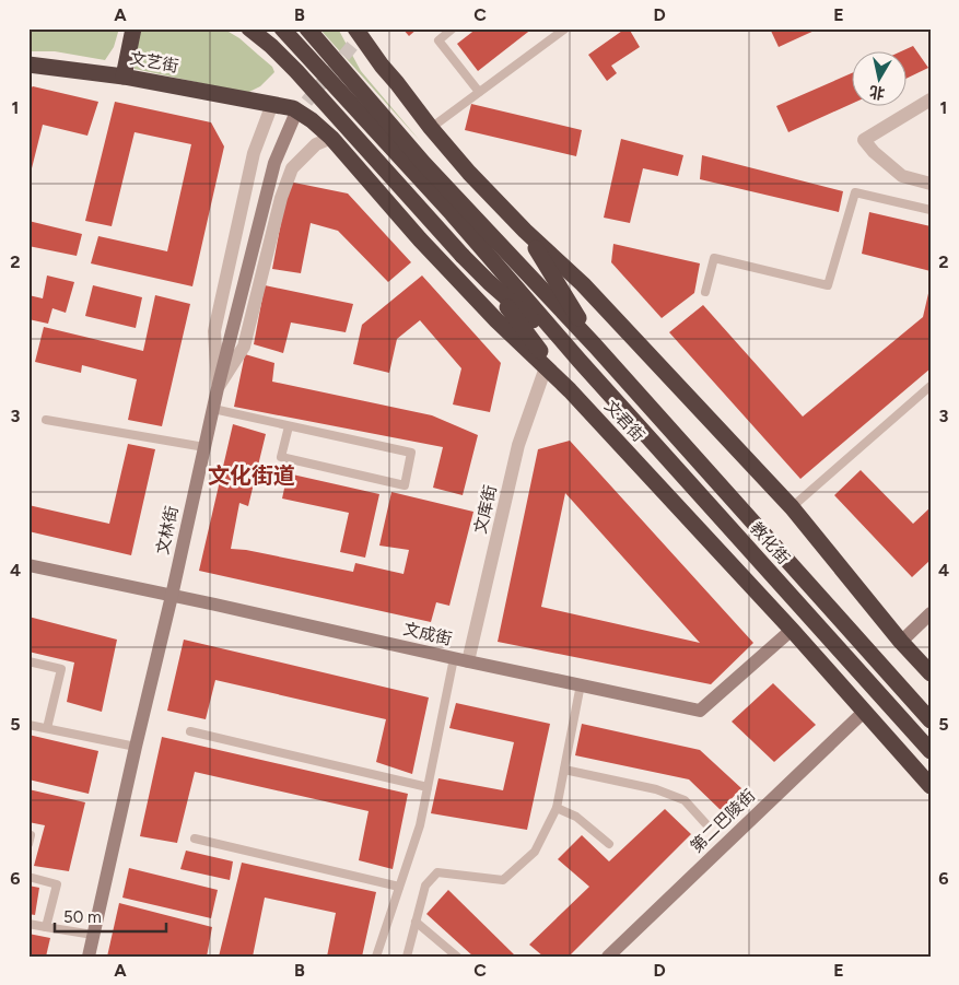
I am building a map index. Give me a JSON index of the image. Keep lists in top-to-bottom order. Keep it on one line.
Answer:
{"streets":{"highway":["文艺街","文君街","教化街"],"street":["文库街","文林街","文成街","第二巴陵街"]},"crossings":[["文艺街","文君街"],["文君街","文库街"],["文君街","文成街"],["文君街","第二巴陵街"],["文库街","文成街"],["文林街","文成街"]],"districts":["文化街道"],"scale_bar":"50 m","north":"bottom","grid":{"columns":["A","B","C","D","E"],"rows":["1","2","3","4","5","6"]}}
